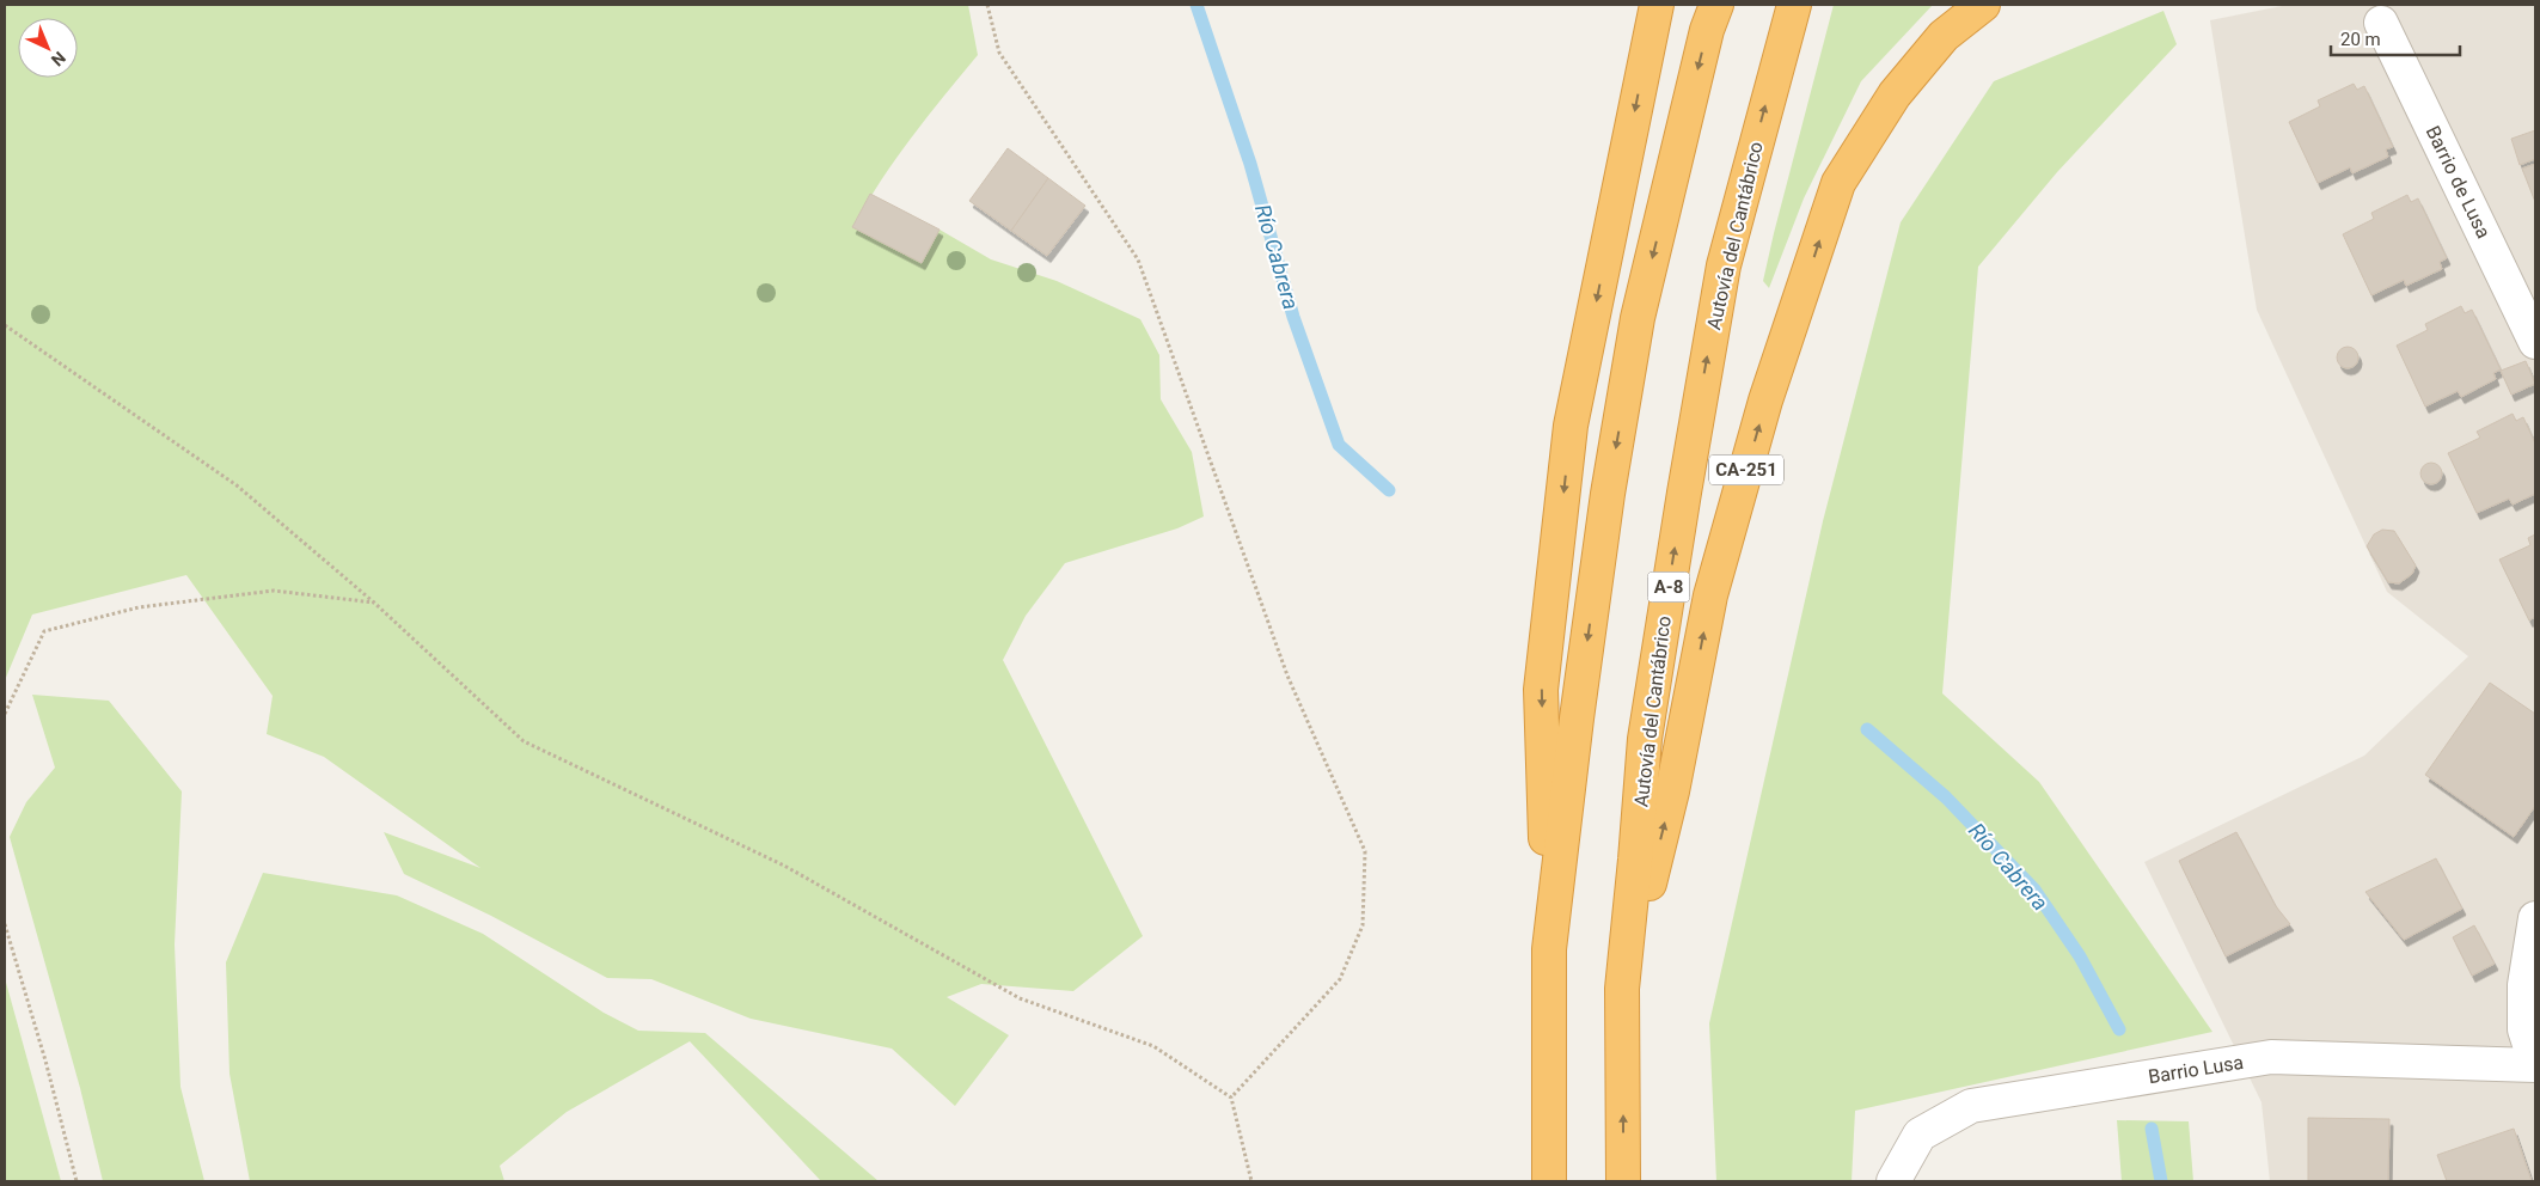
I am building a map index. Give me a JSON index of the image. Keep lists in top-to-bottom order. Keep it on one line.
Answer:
{"streets":{"highway":["Autovía del Cantábrico","CA-251","A-8"],"street":["Barrio de Lusa","Barrio Lusa"]},"crossings":[["Autovía del Cantábrico","CA-251"]],"water":["Río Cabrera"],"scale_bar":"20 m","north":"bottom right"}
